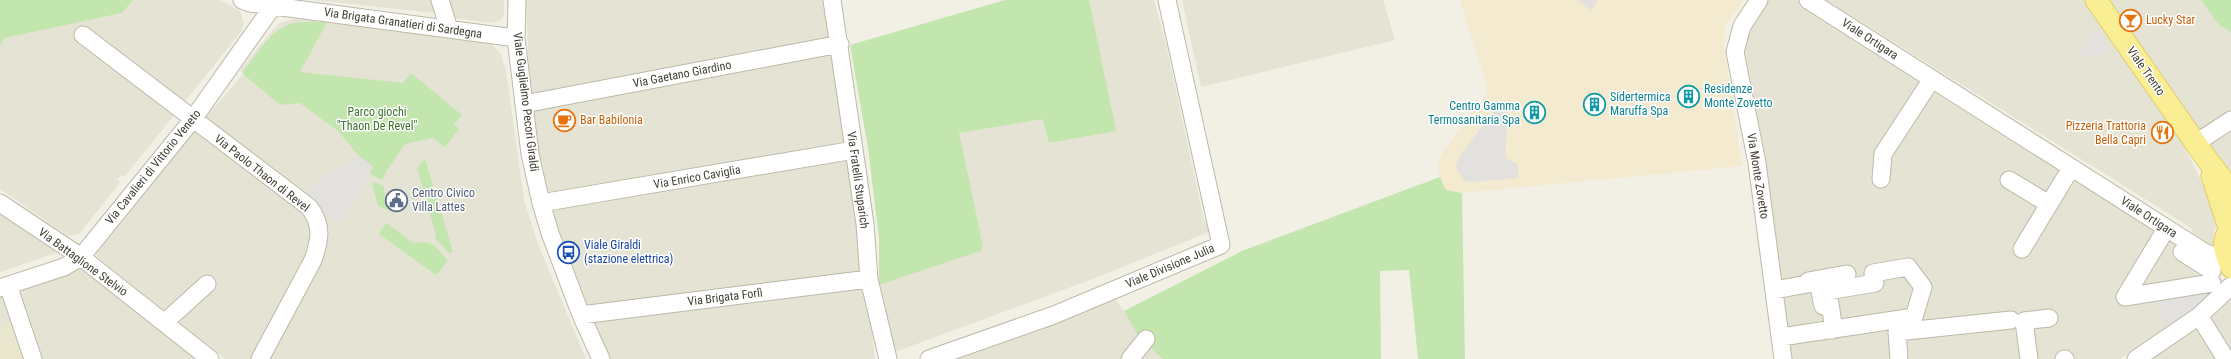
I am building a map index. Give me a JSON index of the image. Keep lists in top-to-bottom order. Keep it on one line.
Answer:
{"streets":{"main road":["Viale Trento"],"street":["Via Brigata Granatieri di Sardegna","Viale Ortigara","Via Gaetano Giardino","Viale Guglielmo Pecori Giraldi","Via Cavalieri di Vittorio Veneto","Via Paolo Thaon di Revel","Via Monte Zovetto","Via Enrico Caviglia","Via Fratelli Stuparich","Via Battaglione Stelvio","Viale Divisione Julia","Via Brigata Forlì"]},"crossings":[["Via Brigata Granatieri di Sardegna","Viale Guglielmo Pecori Giraldi"],["Via Brigata Granatieri di Sardegna","Via Cavalieri di Vittorio Veneto"],["Via Gaetano Giardino","Viale Guglielmo Pecori Giraldi"],["Via Gaetano Giardino","Via Fratelli Stuparich"],["Viale Guglielmo Pecori Giraldi","Via Enrico Caviglia"],["Viale Guglielmo Pecori Giraldi","Via Brigata Forlì"],["Via Cavalieri di Vittorio Veneto","Via Paolo Thaon di Revel"],["Via Cavalieri di Vittorio Veneto","Via Battaglione Stelvio"],["Via Enrico Caviglia","Via Fratelli Stuparich"],["Via Fratelli Stuparich","Via Brigata Forlì"]],"parks":["Parco giochi \"Thaon De Revel\""],"places":{"bar":["Lucky Star"],"building":["Residenze Monte Zovetto","Sidertermica Maruffa Spa","Centro Gamma Termosanitaria Spa"],"cafe":["Bar Babilonia"],"restaurant":["Pizzeria Trattoria Bella Capri"],"public building":["Centro Civico Villa Lattes"],"bus stop":["Viale Giraldi (stazione elettrica)"]}}
